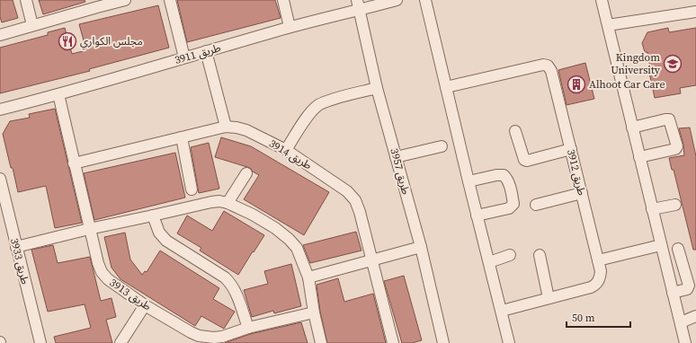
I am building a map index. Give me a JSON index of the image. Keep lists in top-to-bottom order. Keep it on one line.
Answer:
{"streets":{"street":["طريق 3911","طريق 3914","طريق 3957","طريق 3912","طريق 3933","طريق 3913"]},"crossings":[["طريق 3911","طريق 3957"],["طريق 3911","طريق 3913"],["طريق 3914","طريق 3913"]],"places":{"restaurant":["مجلس الكواري"],"school or university":["Kingdom University"],"building":["Alhoot Car Care"]},"scale_bar":"50 m"}
